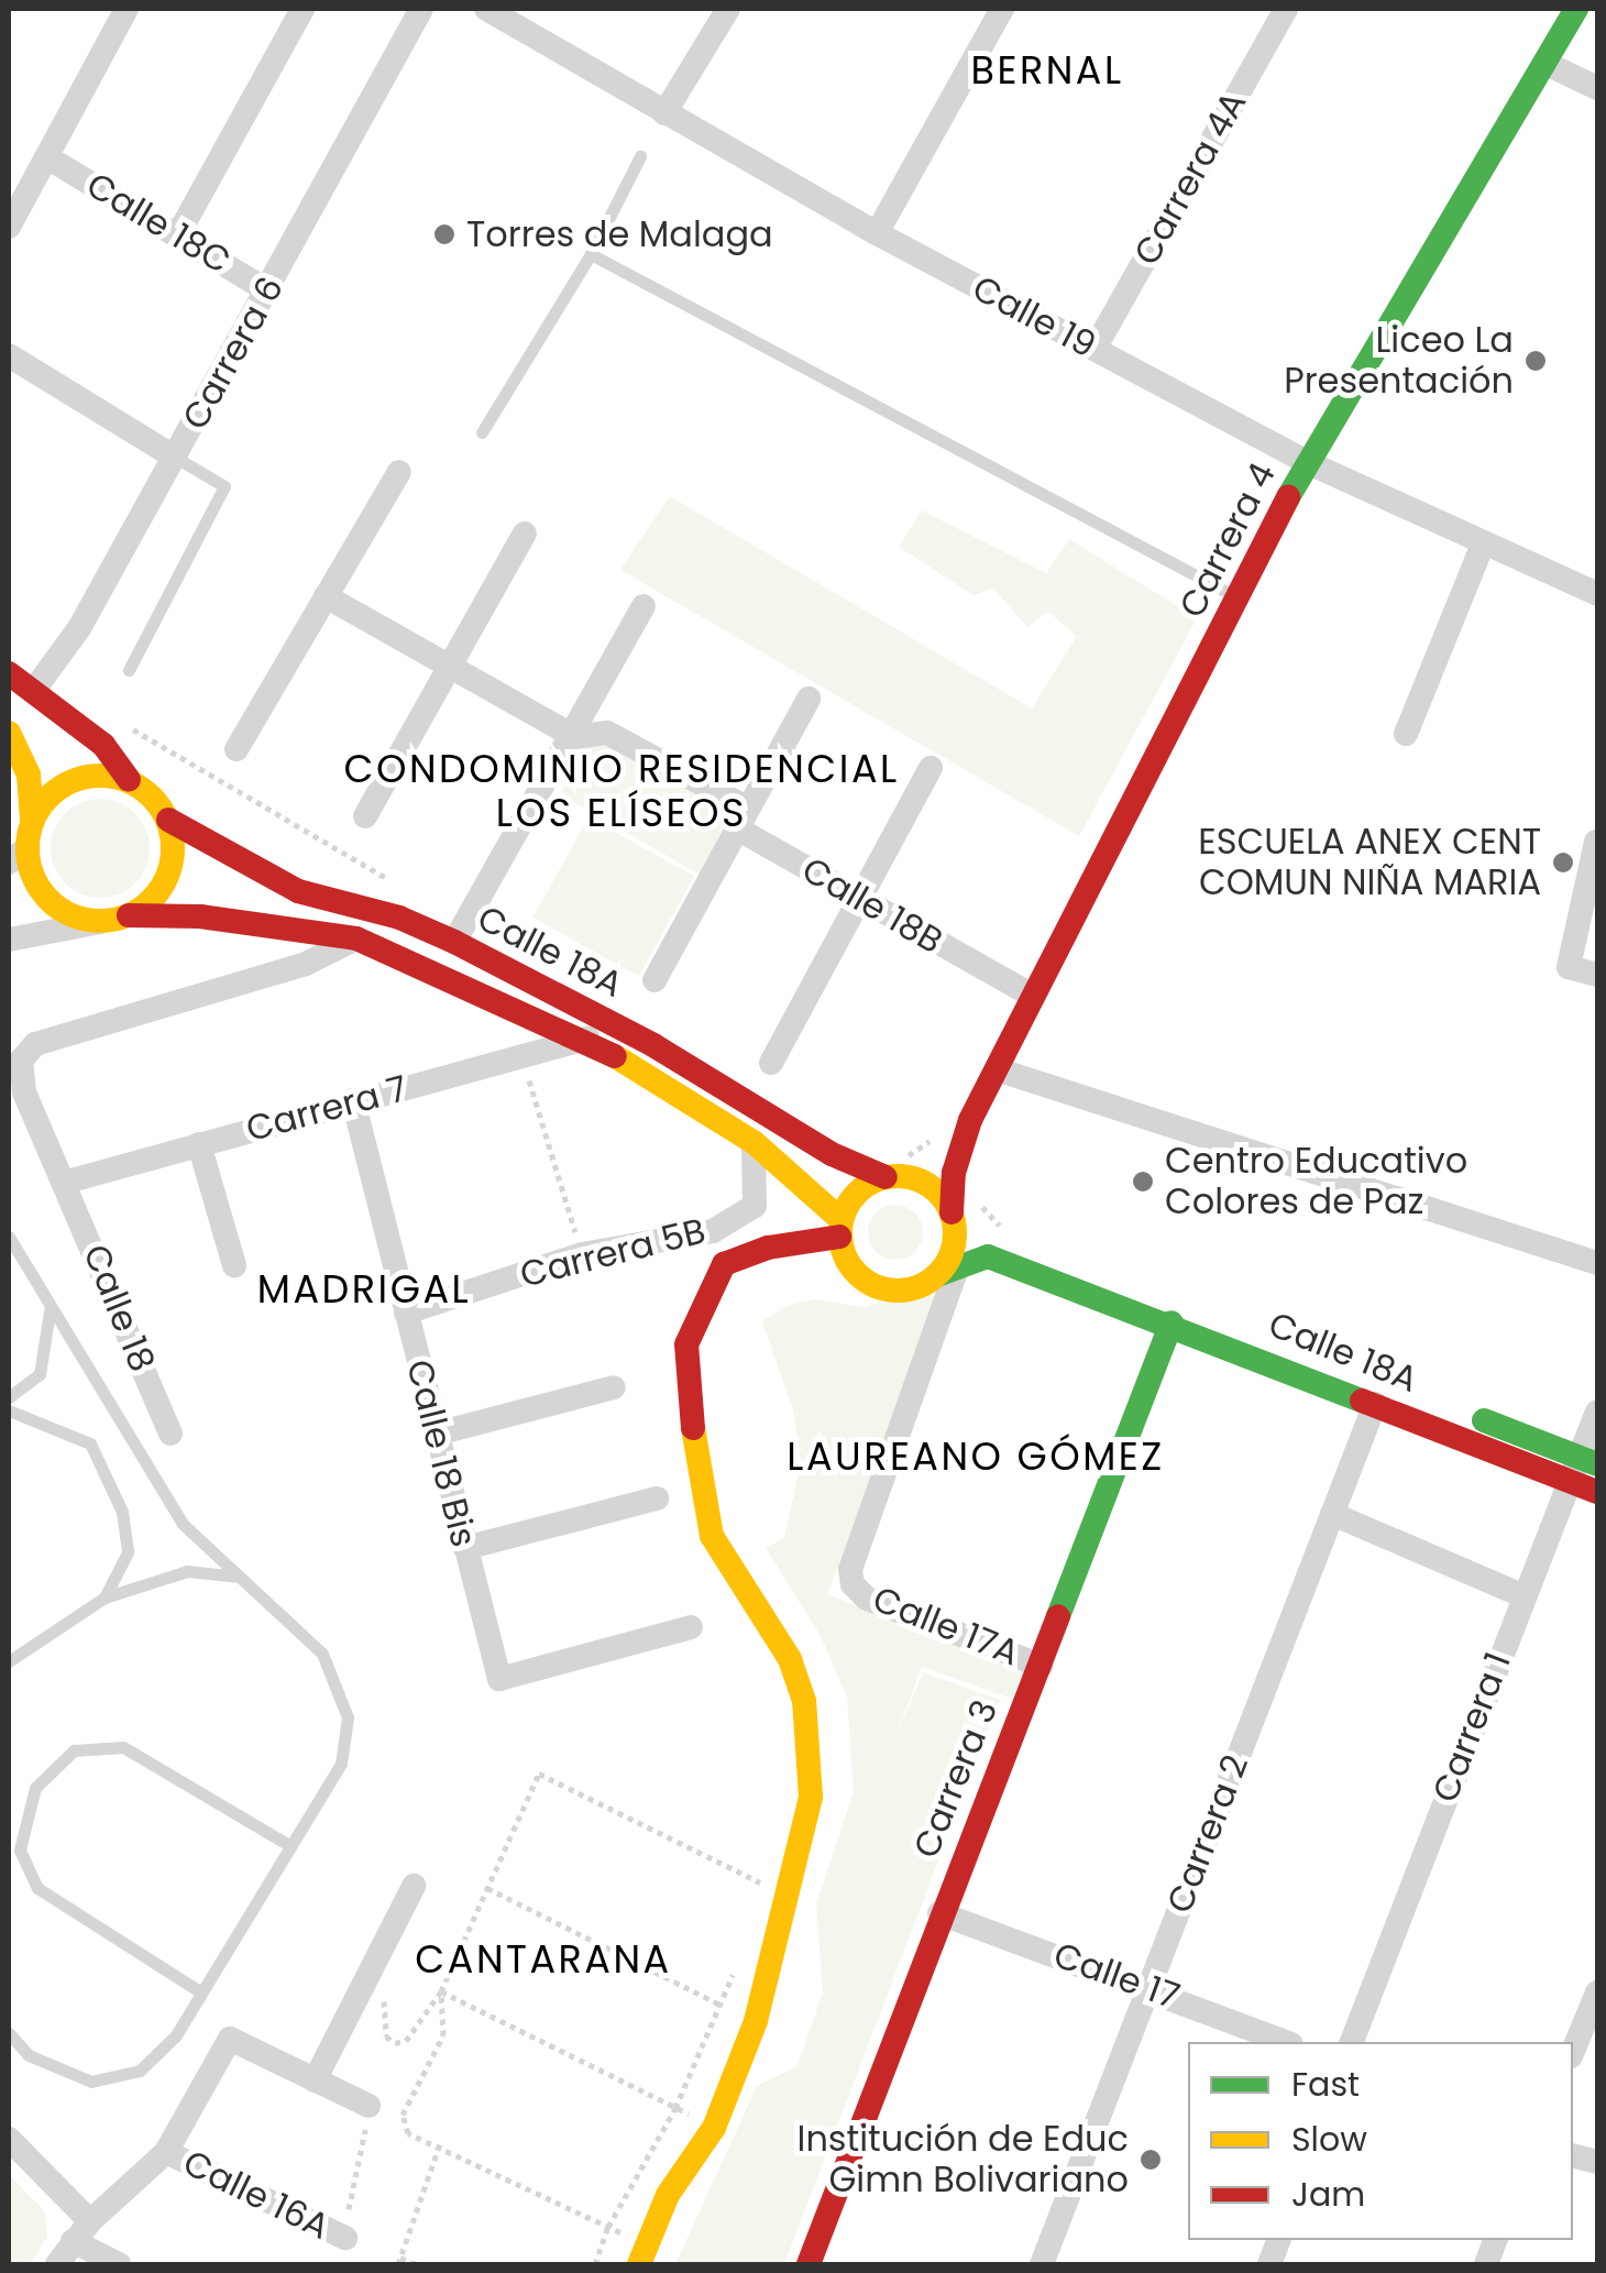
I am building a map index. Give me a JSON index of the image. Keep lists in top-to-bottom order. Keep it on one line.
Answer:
{"streets":{"street":["Carrera 4A","Calle 18C","Calle 19","Carrera 6","Carrera 4","Calle 18B","Calle 18A","Carrera 7","Carrera 5B","Calle 18","Calle 18 Bis","Calle 17A","Carrera 1","Carrera 3","Carrera 2","Calle 17","Calle 16A"]},"crossings":[["Carrera 4A","Calle 19"],["Calle 18C","Carrera 6"],["Calle 19","Carrera 4"],["Carrera 4","Calle 18B"],["Carrera 4","Calle 18A"],["Carrera 4","Calle 17A"],["Calle 18A","Carrera 7"],["Calle 18A","Carrera 5B"],["Calle 18A","Calle 18"],["Calle 18A","Calle 17A"],["Calle 18A","Carrera 1"],["Calle 18A","Carrera 3"],["Calle 18A","Carrera 2"],["Carrera 7","Calle 18"],["Carrera 7","Calle 18 Bis"],["Carrera 5B","Calle 18 Bis"],["Calle 17A","Carrera 3"],["Carrera 3","Calle 17"],["Carrera 2","Calle 17"]],"districts":["BERNAL","CONDOMINIO RESIDENCIAL LOS ELÍSEOS","MADRIGAL","LAUREANO GÓMEZ","CANTARANA"],"places":["Torres de Malaga","Liceo La Presentación","ESCUELA ANEX CENT COMUN NIÑA MARIA","Centro Educativo Colores de Paz","Institución de Educ Gimn Bolivariano"],"legend":["Fast","Slow","Jam"]}
